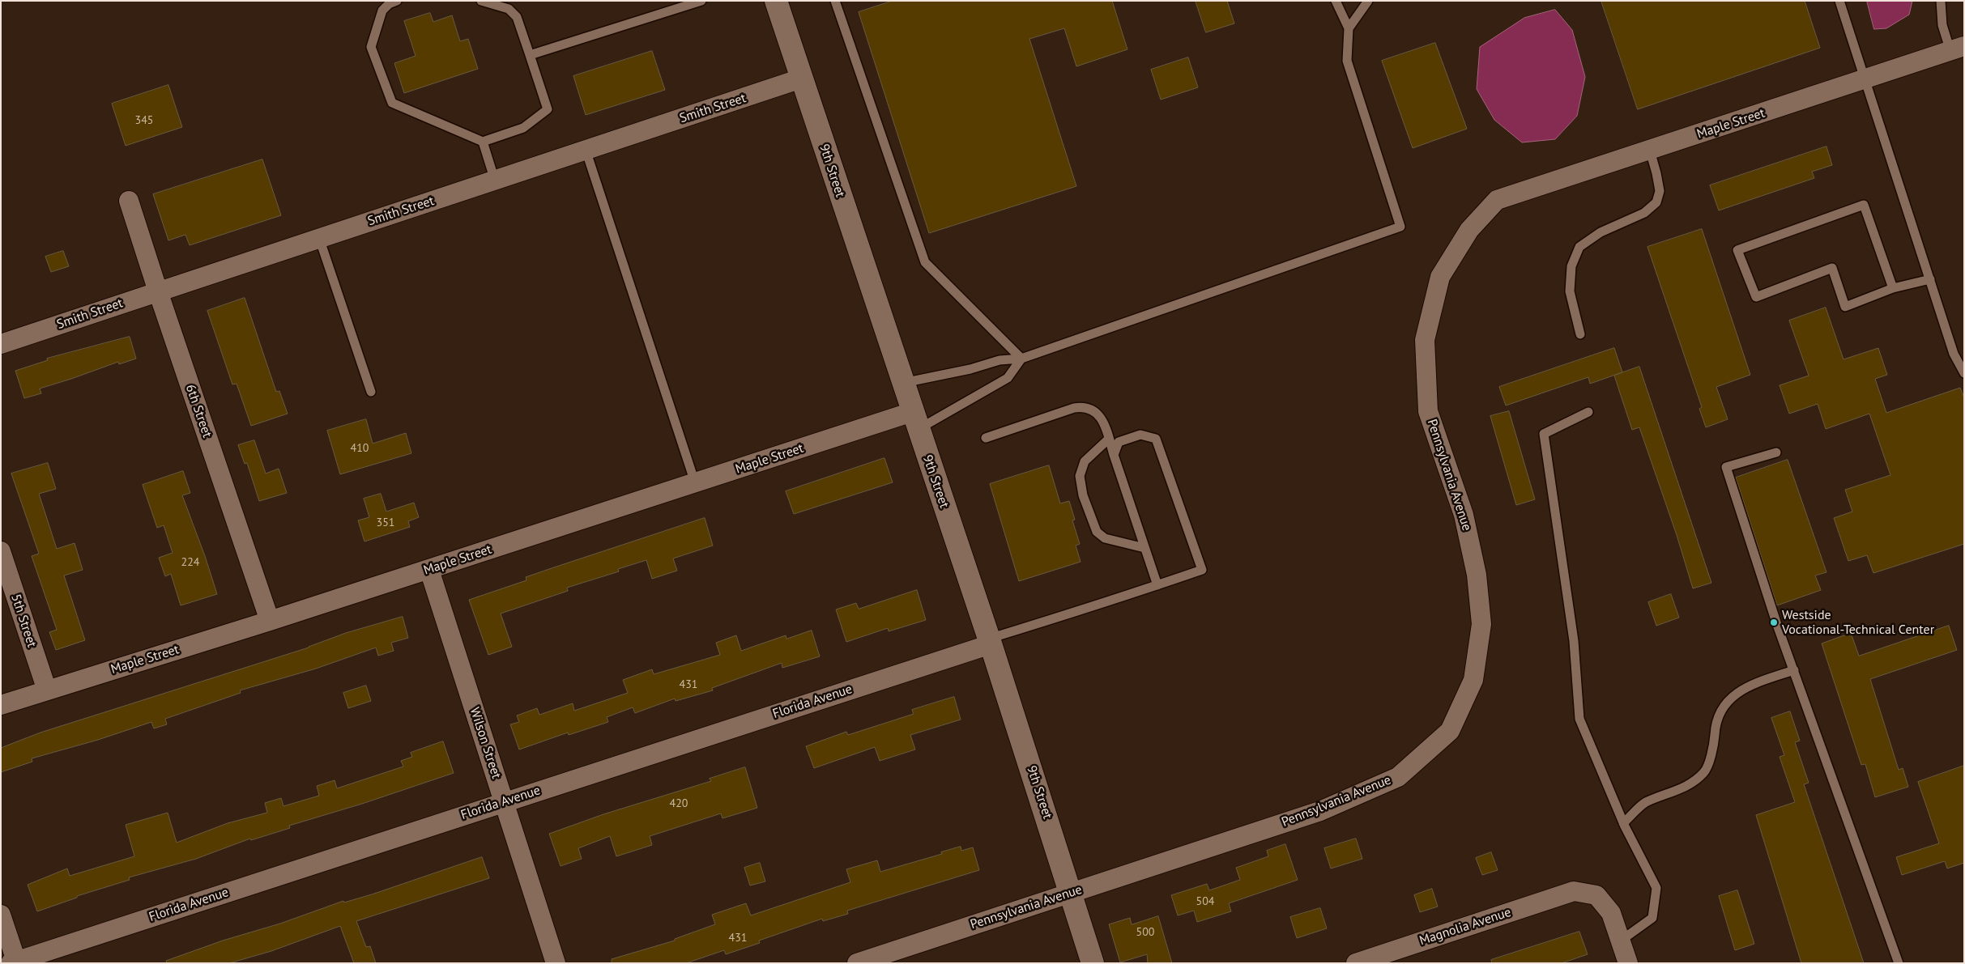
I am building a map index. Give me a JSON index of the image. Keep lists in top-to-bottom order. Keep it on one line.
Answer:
{"streets":{"street":["Smith Street","Maple Street","9th Street","6th Street","Pennsylvania Avenue","5th Street","Florida Avenue","Wilson Street","Magnolia Avenue"]},"crossings":[["Smith Street","9th Street"],["Smith Street","6th Street"],["Maple Street","9th Street"],["Maple Street","6th Street"],["Maple Street","Pennsylvania Avenue"],["Maple Street","5th Street"],["Maple Street","Wilson Street"],["9th Street","Pennsylvania Avenue"],["9th Street","Florida Avenue"],["Florida Avenue","Wilson Street"]],"places":["Westside Vocational-Technical Center"],"house_numbers":["345","410","351","224","431","420","504","500","431"]}
